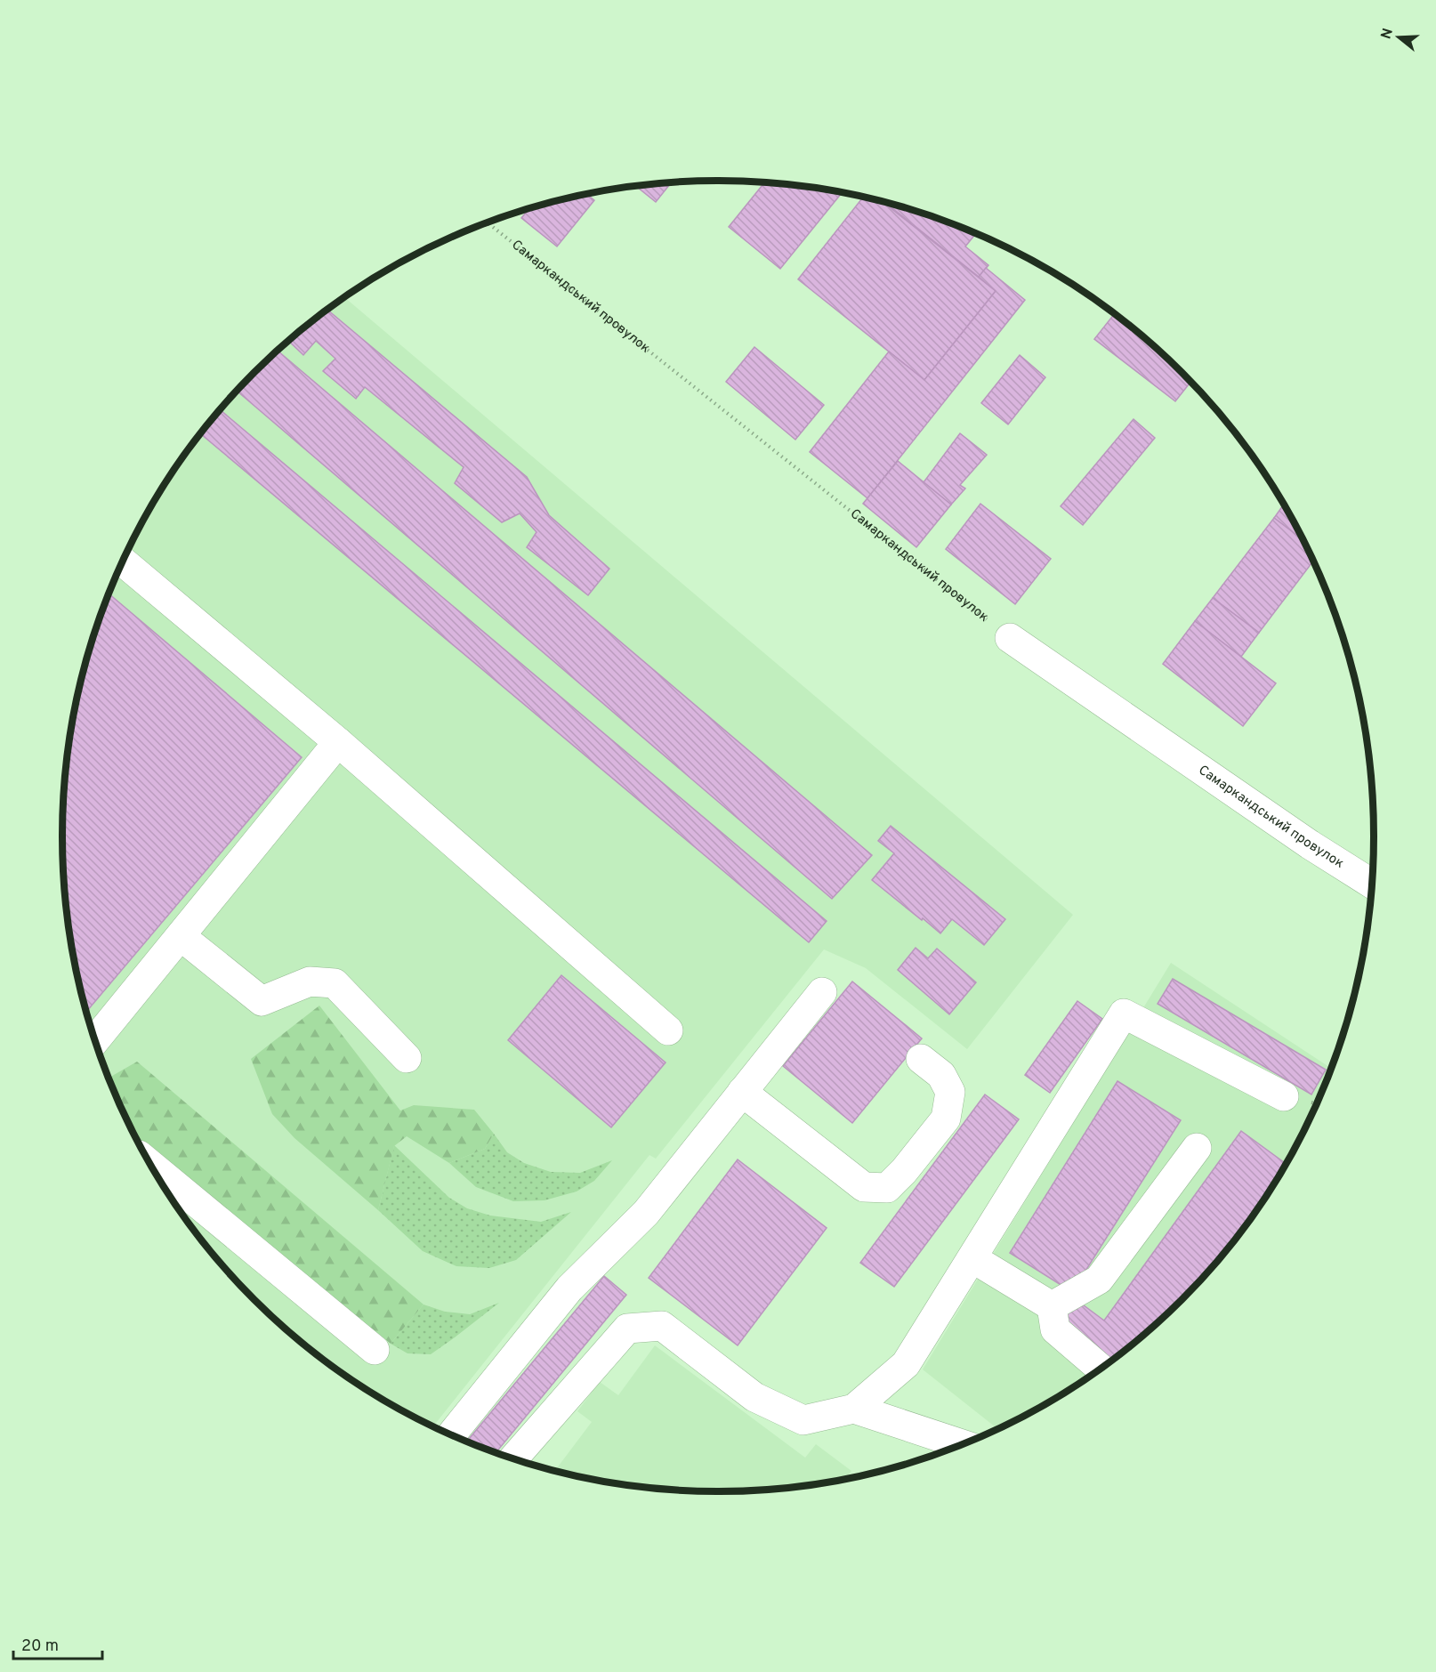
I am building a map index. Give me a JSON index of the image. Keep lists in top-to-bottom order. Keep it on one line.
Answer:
{"streets":{"street":["Самаркандський провулок"]},"scale_bar":"20 m","north":"left"}
